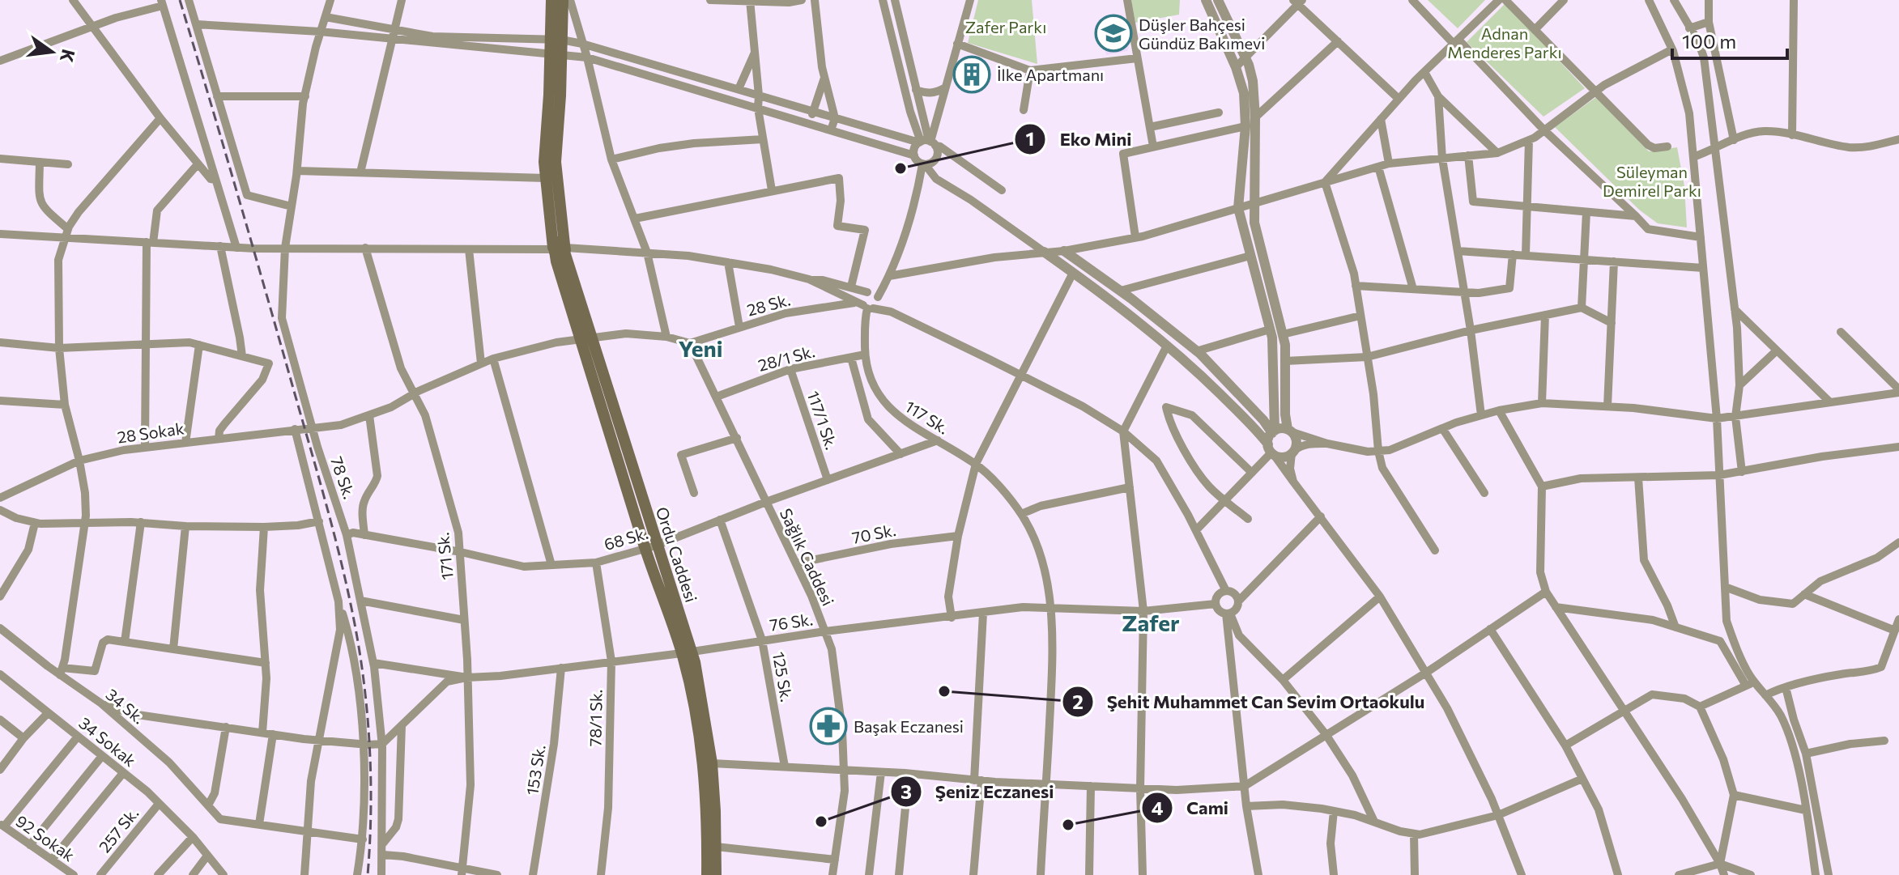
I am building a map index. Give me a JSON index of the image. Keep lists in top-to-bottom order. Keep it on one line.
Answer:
{"streets":{"main road":["Ordu Caddesi"],"street":["28 Sk.","28/1 Sk.","117 Sk.","117/1 Sk.","28 Sokak","78 Sk.","70 Sk.","68 Sk.","171 Sk.","Sağlık Caddesi","76 Sk.","125 Sk.","34 Sk.","78/1 Sk.","34 Sokak","153 Sk.","257 Sk.","92 Sokak"]},"crossings":[["28 Sk.","117 Sk."],["28 Sk.","28 Sokak"],["28 Sk.","Sağlık Caddesi"],["28/1 Sk.","117 Sk."],["28/1 Sk.","117/1 Sk."],["28/1 Sk.","Sağlık Caddesi"],["117 Sk.","68 Sk."],["117 Sk.","76 Sk."],["117/1 Sk.","68 Sk."],["28 Sokak","78 Sk."],["28 Sokak","Ordu Caddesi"],["28 Sokak","171 Sk."],["28 Sokak","Sağlık Caddesi"],["78 Sk.","68 Sk."],["78 Sk.","76 Sk."],["70 Sk.","Sağlık Caddesi"],["68 Sk.","Ordu Caddesi"],["68 Sk.","171 Sk."],["68 Sk.","Sağlık Caddesi"],["68 Sk.","125 Sk."],["68 Sk.","78/1 Sk."],["Ordu Caddesi","76 Sk."],["171 Sk.","76 Sk."],["Sağlık Caddesi","76 Sk."],["76 Sk.","125 Sk."],["76 Sk.","78/1 Sk."],["76 Sk.","153 Sk."],["34 Sokak","257 Sk."]],"districts":["Yeni","Zafer"],"parks":["Zafer Parkı","Adnan Menderes Parkı","Süleyman Demirel Parkı"],"places":{"school or university":["Düşler Bahçesi Gündüz Bakımevi"],"building":["İlke Apartmanı"],"other":["Eko Mini","Şehit Muhammet Can Sevim Ortaokulu","Şeniz Eczanesi","Cami"],"pharmacy":["Başak Eczanesi"]},"scale_bar":"100 m","north":"right"}
